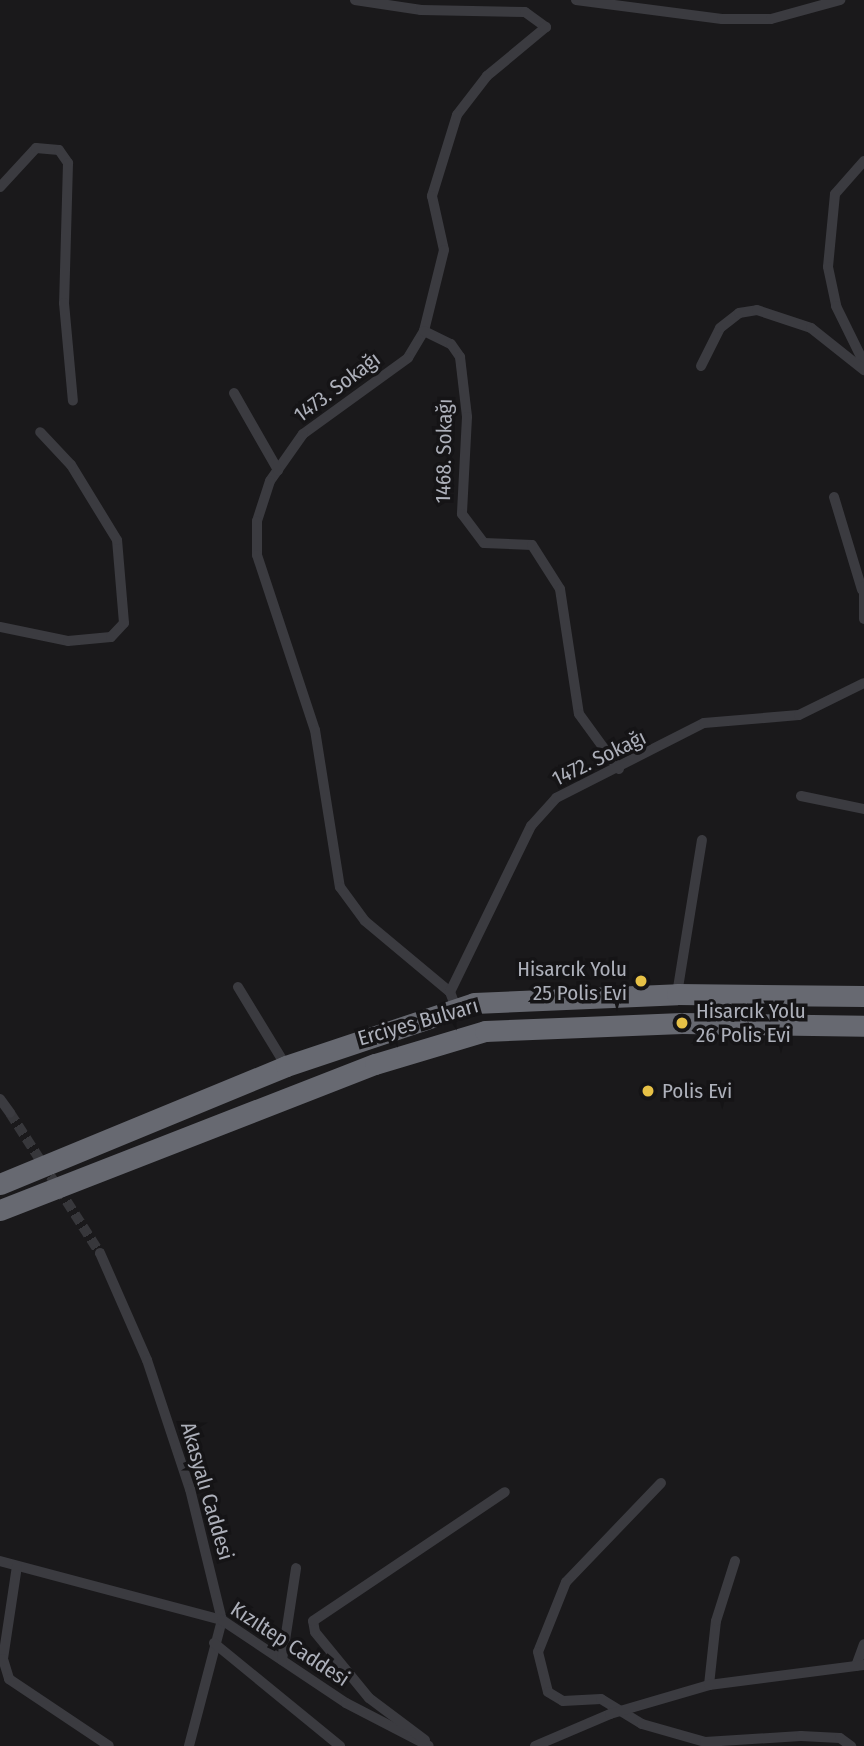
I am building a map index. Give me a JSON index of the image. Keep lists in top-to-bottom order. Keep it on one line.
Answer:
{"streets":{"highway":["Erciyes Bulvarı"],"street":["1473. Sokağı","1468. Sokağı","1472. Sokağı","Akasyalı Caddesi","Kızıltep Caddesi"]},"crossings":[["1473. Sokağı","1468. Sokağı"],["1473. Sokağı","1472. Sokağı"],["1473. Sokağı","Erciyes Bulvarı"],["1468. Sokağı","1472. Sokağı"],["1472. Sokağı","Erciyes Bulvarı"],["Akasyalı Caddesi","Kızıltep Caddesi"]],"places":["Hisarcık Yolu 25 Polis Evi","Hisarcık Yolu 26 Polis Evi","Polis Evi"]}
